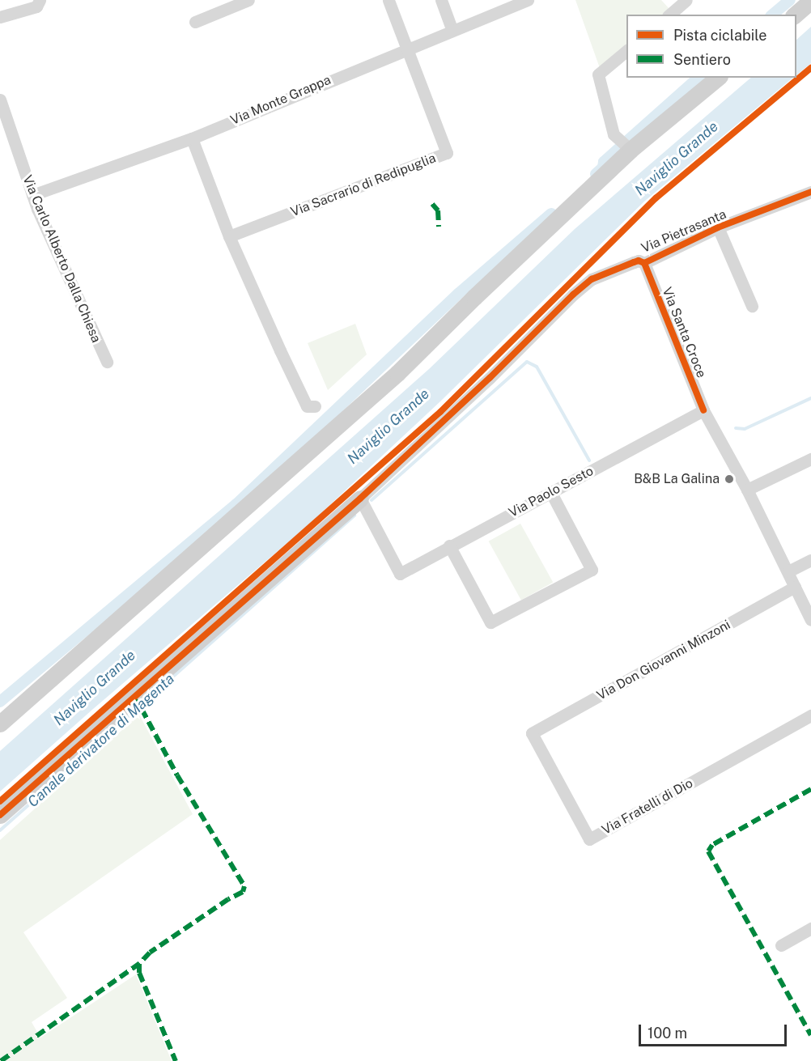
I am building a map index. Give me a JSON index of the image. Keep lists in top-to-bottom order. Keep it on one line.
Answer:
{"streets":{"street":["Via Monte Grappa","Via Sacrario di Redipuglia","Via Pietrasanta","Via Carlo Alberto Dalla Chiesa","Via Santa Croce","Via Paolo Sesto","Via Don Giovanni Minzoni","Via Fratelli di Dio"]},"crossings":[["Via Monte Grappa","Via Sacrario di Redipuglia"],["Via Monte Grappa","Via Carlo Alberto Dalla Chiesa"],["Via Pietrasanta","Via Santa Croce"],["Via Pietrasanta","Via Paolo Sesto"],["Via Santa Croce","Via Paolo Sesto"],["Via Santa Croce","Via Don Giovanni Minzoni"],["Via Don Giovanni Minzoni","Via Fratelli di Dio"]],"water":["Naviglio Grande","Canale derivatore di Magenta"],"places":["B&B La Galina"],"legend":["Pista ciclabile","Sentiero"],"scale_bar":"100 m"}
